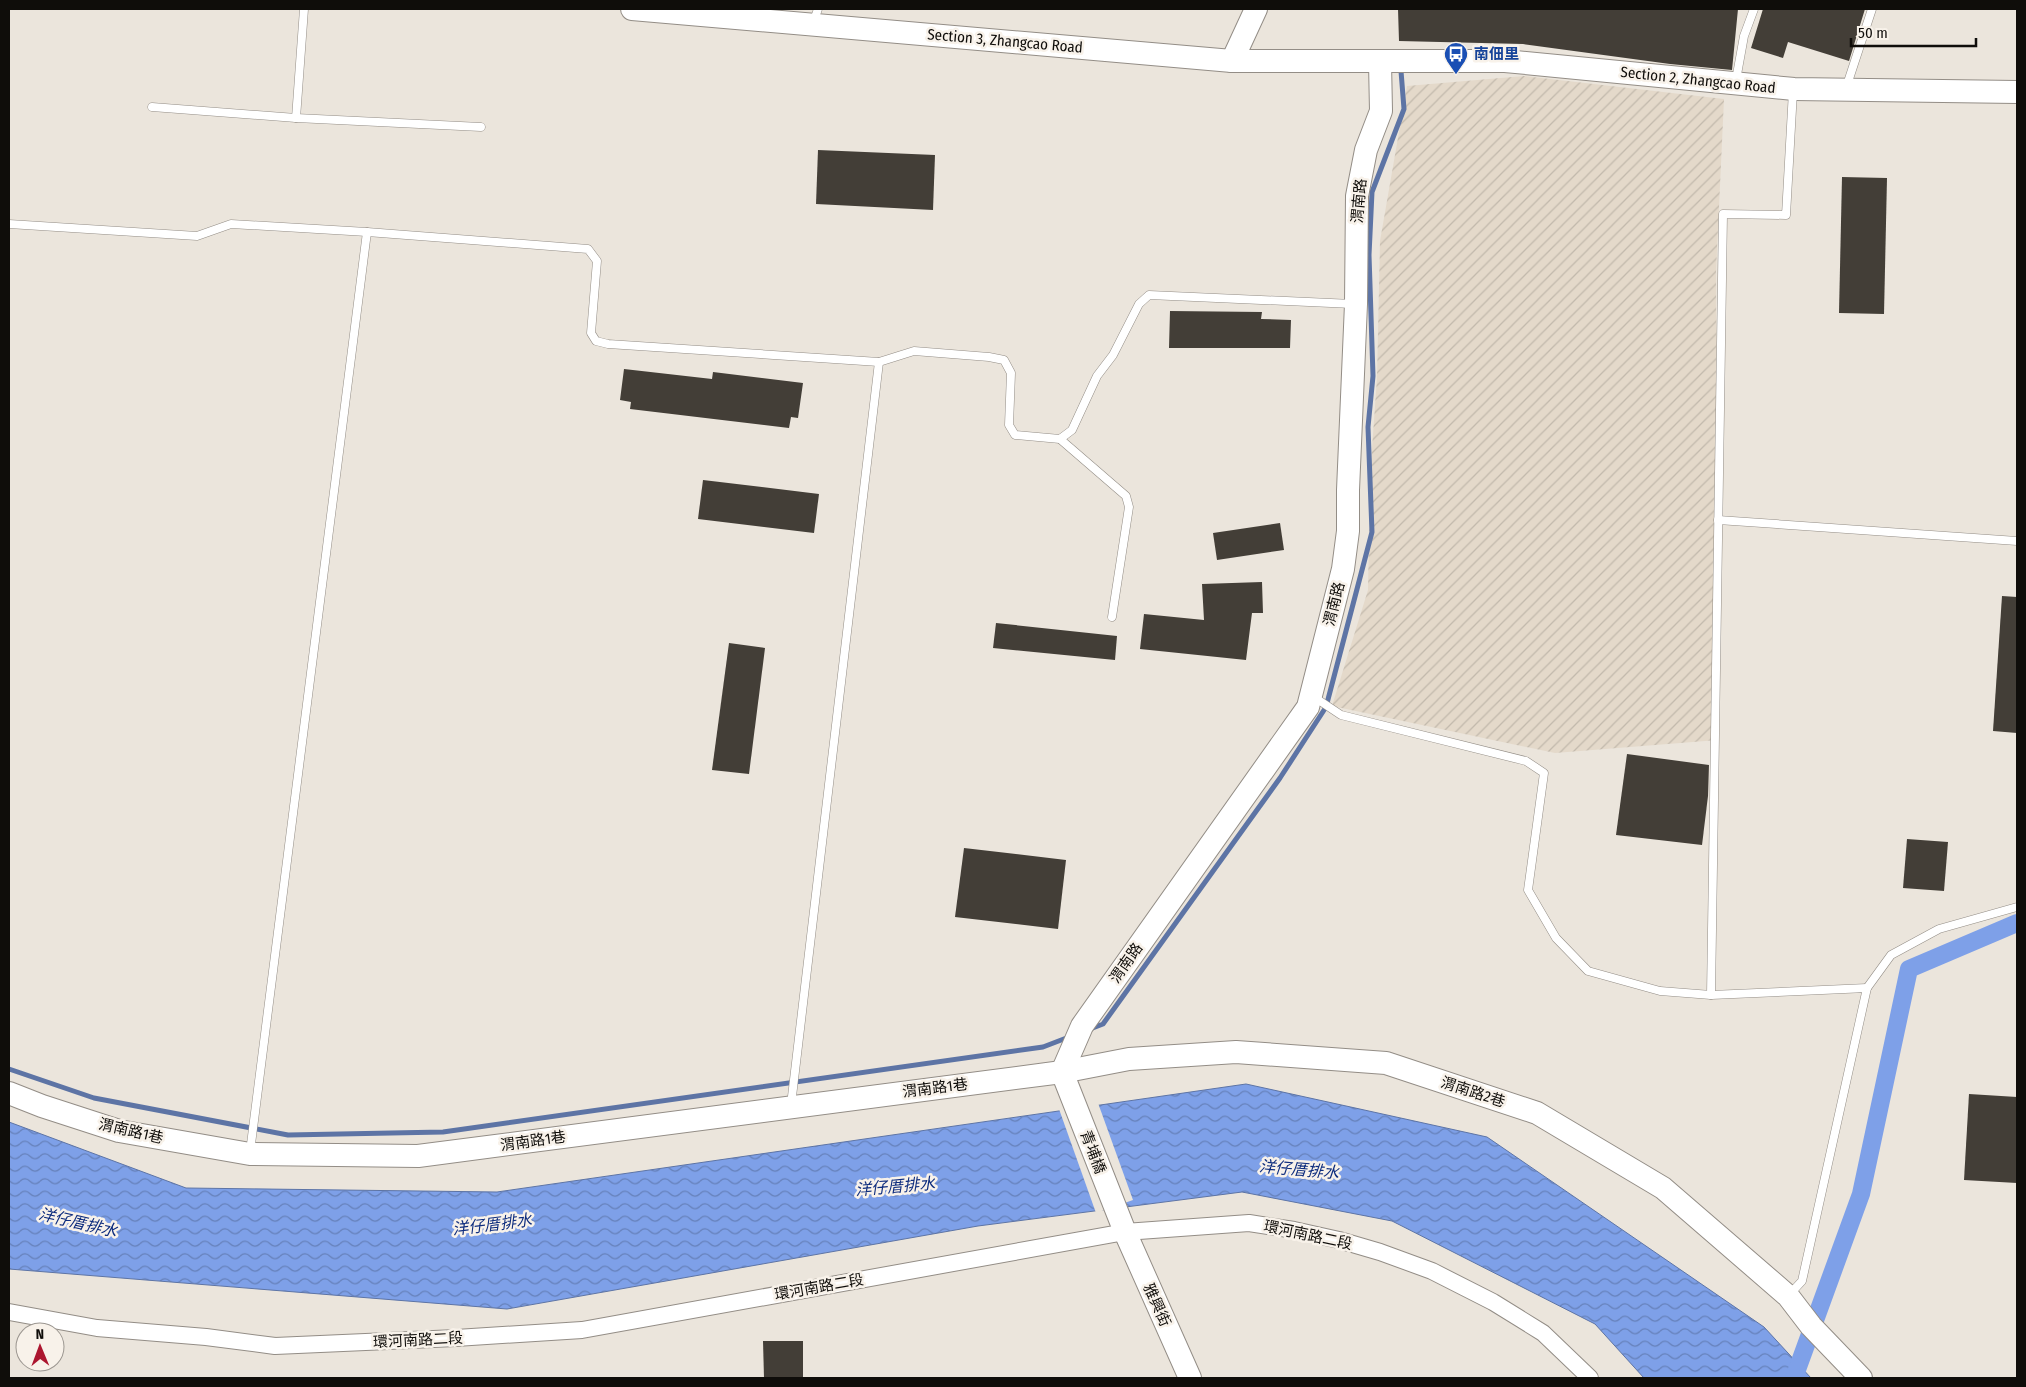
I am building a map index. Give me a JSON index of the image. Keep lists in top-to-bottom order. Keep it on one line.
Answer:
{"streets":{"street":["Section 3, Zhangcao Road","Section 2, Zhangcao Road","渭南路","渭南路1巷","渭南路2巷","青埔橋","環河南路二段","雅興街"]},"crossings":[["Section 3, Zhangcao Road","Section 2, Zhangcao Road"],["Section 3, Zhangcao Road","渭南路"],["Section 2, Zhangcao Road","渭南路"],["渭南路","渭南路1巷"],["渭南路","渭南路2巷"],["渭南路","青埔橋"],["渭南路1巷","渭南路2巷"],["渭南路1巷","青埔橋"],["渭南路2巷","青埔橋"],["青埔橋","環河南路二段"],["青埔橋","雅興街"],["環河南路二段","雅興街"]],"water":["洋仔厝排水"],"places":{"bus stop":["南佃里"]},"scale_bar":"50 m","north":"top"}
